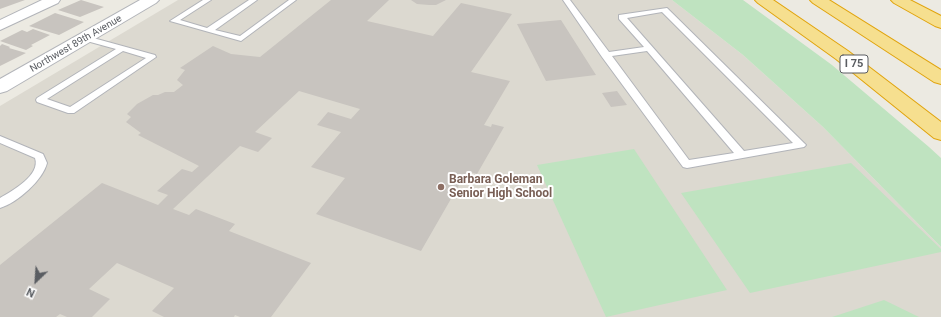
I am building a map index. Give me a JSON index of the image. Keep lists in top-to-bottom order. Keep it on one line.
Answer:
{"streets":{"highway":["I 75"],"street":["Northwest 89th Avenue"]},"places":["Barbara Goleman Senior High School"],"north":"bottom left"}
